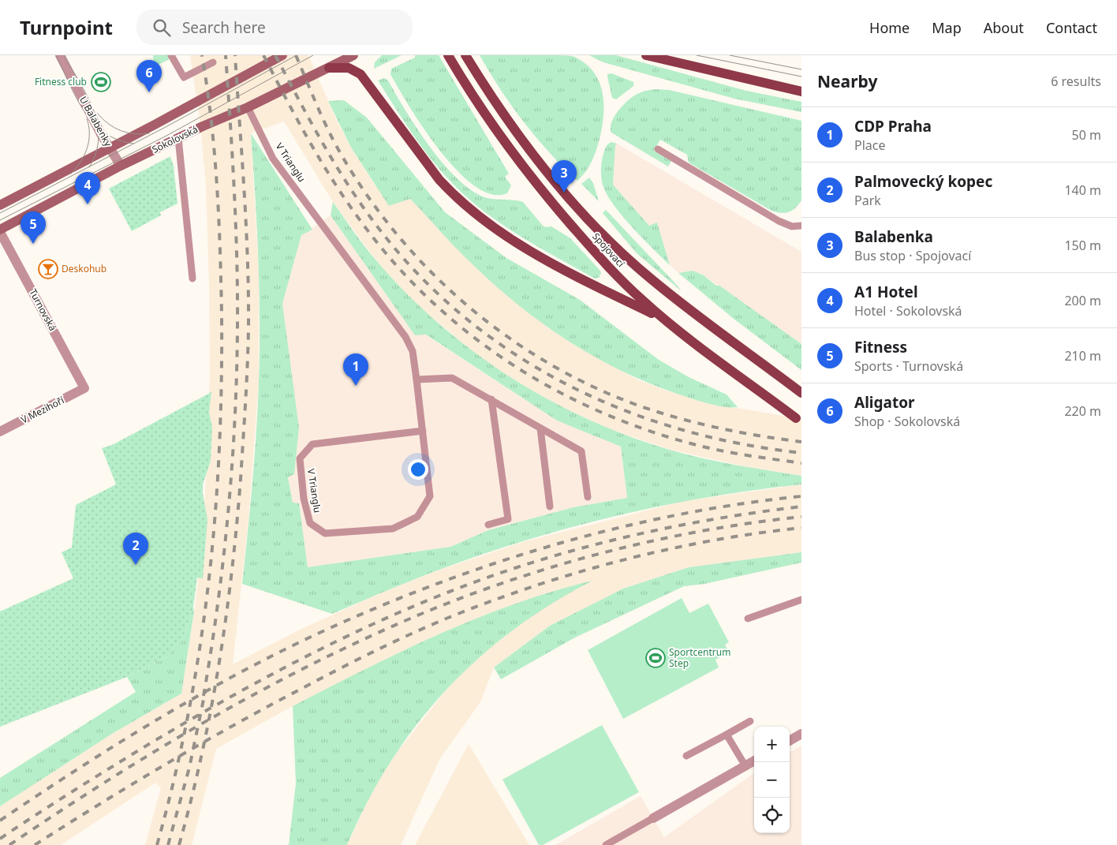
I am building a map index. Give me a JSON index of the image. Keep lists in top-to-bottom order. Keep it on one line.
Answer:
{"streets":{"main road":["Sokolovská","Spojovací"],"street":["U Balabenky","Turnovská","V Mezihoří"],"lane":["V Trianglu"]},"crossings":[["U Balabenky","Sokolovská"],["Sokolovská","V Trianglu"],["Sokolovská","Turnovská"],["Turnovská","V Mezihoří"]],"places":{"sports":["Fitness club","Sportcentrum Step"],"bar":["Deskohub"]},"page":{"header":"Turnpoint","search":"Search here","nav":["Home","Map","About","Contact"],"heading":["Nearby","6 results"],"pins":["6","3","4","5","1","2"],"list":[{"mark":"1","name":"CDP Praha","note":"Place","value":"50 m"},{"mark":"2","name":"Palmovecký kopec","note":"Park","value":"140 m"},{"mark":"3","name":"Balabenka","note":"Bus stop · Spojovací","value":"150 m"},{"mark":"4","name":"A1 Hotel","note":"Hotel · Sokolovská","value":"200 m"},{"mark":"5","name":"Fitness","note":"Sports · Turnovská","value":"210 m"},{"mark":"6","name":"Aligator","note":"Shop · Sokolovská","value":"220 m"}],"map_buttons":["+","−"]}}
